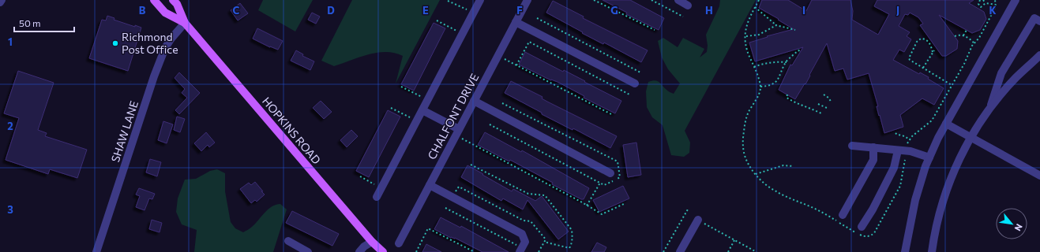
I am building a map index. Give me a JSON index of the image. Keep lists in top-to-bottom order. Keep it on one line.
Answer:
{"streets":{"main road":["HOPKINS ROAD"],"street":["CHALFONT DRIVE","SHAW LANE"]},"crossings":[["HOPKINS ROAD","SHAW LANE"]],"places":["Richmond Post Office"],"scale_bar":"50 m","north":"bottom right","grid":{"columns":["B","C","D","E","F","G","H","I","J","K"],"rows":["1","2","3"]}}
